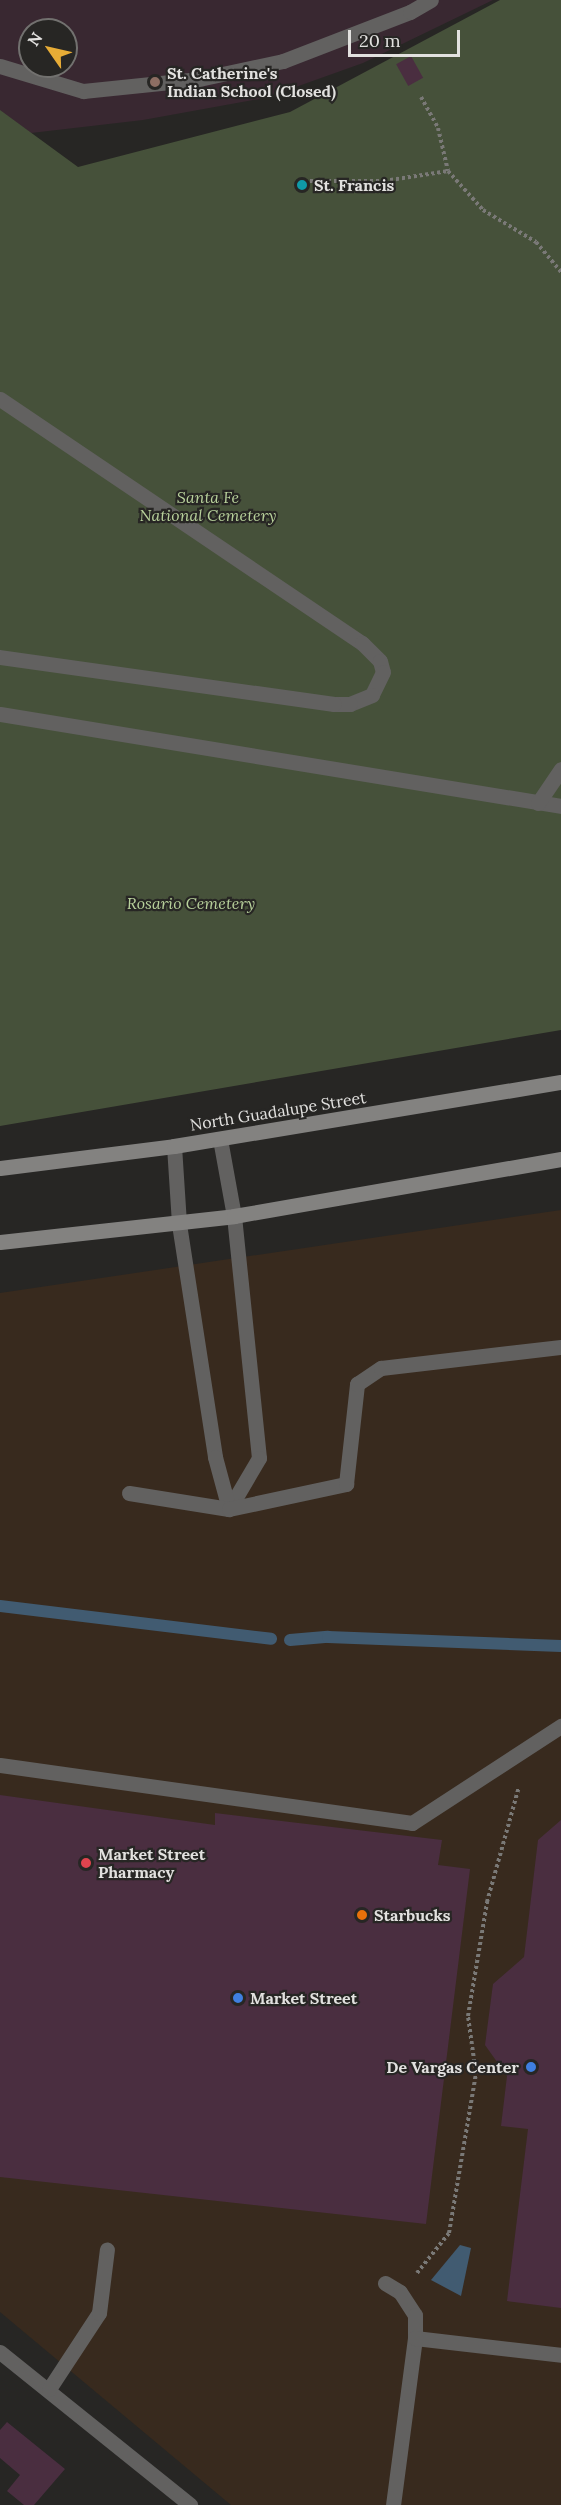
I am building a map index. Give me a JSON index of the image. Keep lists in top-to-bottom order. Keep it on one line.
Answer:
{"streets":{"main road":["North Guadalupe Street"]},"parks":["Santa Fe National Cemetery","Rosario Cemetery"],"places":["St. Catherine's Indian School (Closed)","St. Francis","Market Street Pharmacy","Starbucks","Market Street","De Vargas Center"],"scale_bar":"20 m","north":"top left"}
